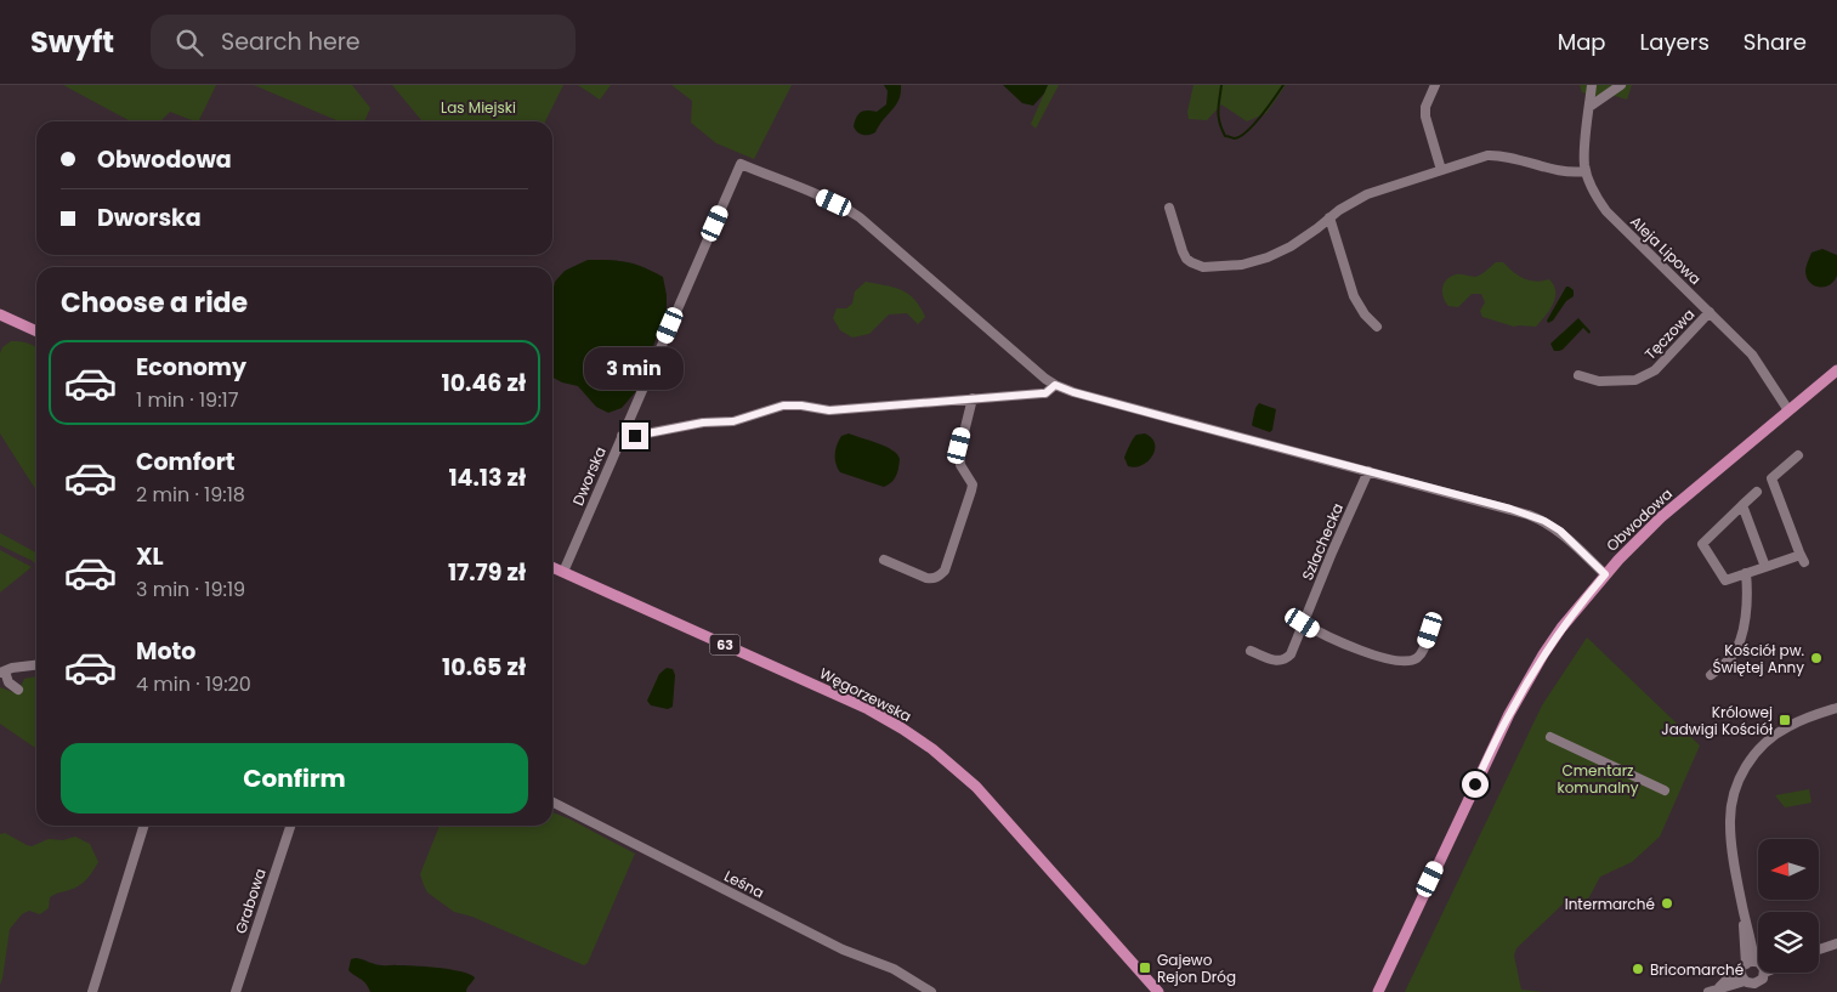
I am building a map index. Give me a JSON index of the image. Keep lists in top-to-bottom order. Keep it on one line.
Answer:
{"streets":{"main road":["Obwodowa","63","Węgorzewska"],"street":["Aleja Lipowa","Tęczowa","Dworska","Szlachecka","Leśna","Grabowa"]},"crossings":[["Aleja Lipowa","Tęczowa"],["Aleja Lipowa","Obwodowa"],["Dworska","Węgorzewska"]],"parks":["Las Miejski","Cmentarz komunalny"],"places":{"other":["Kościół pw. Świętej Anny","Intermarché","Bricomarché"],"transit":["Królowej Jadwigi Kościół","Gajewo Rejon Dróg"]},"north":"left","page":{"header":"Swyft","search":"Search here","nav":["Map","Layers","Share"],"banner":["Obwodowa","Dworska"],"heading":"Choose a ride","list":[{"name":"Economy","note":"1 min · 19:17","value":"10.46 zł"},{"name":"Comfort","note":"2 min · 19:18","value":"14.13 zł"},{"name":"XL","note":"3 min · 19:19","value":"17.79 zł"},{"name":"Moto","note":"4 min · 19:20","value":"10.65 zł"}],"bubble":"3 min","buttons":"Confirm"}}
